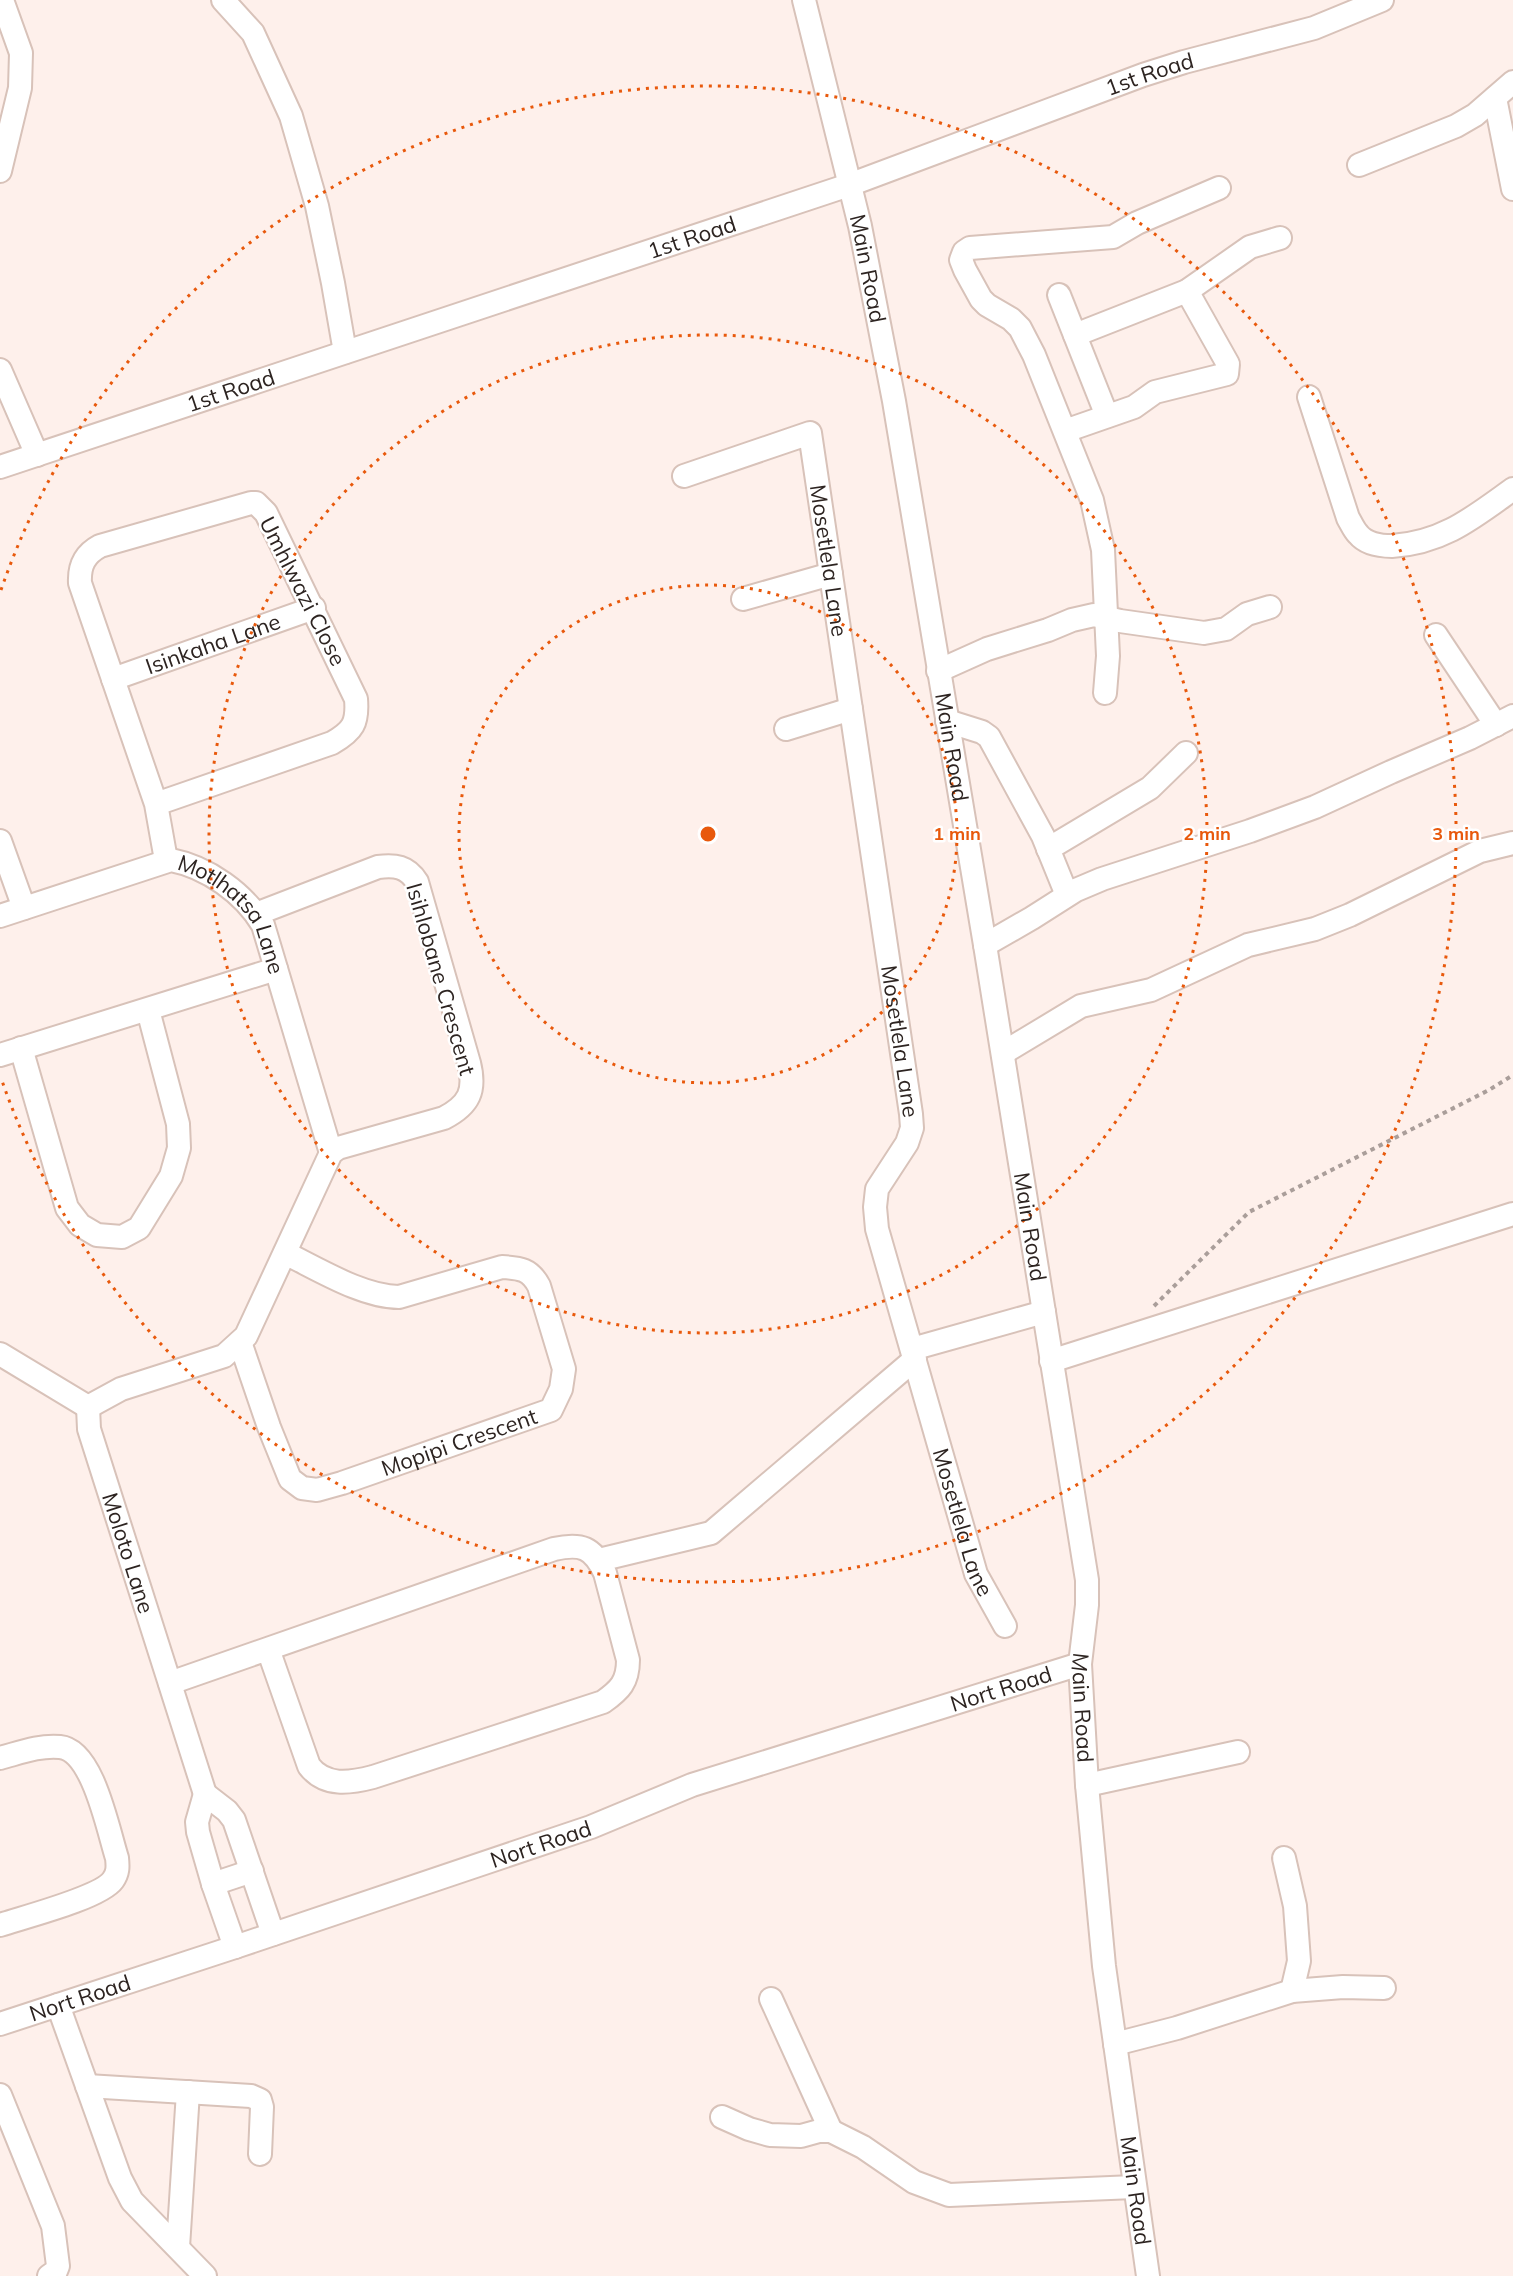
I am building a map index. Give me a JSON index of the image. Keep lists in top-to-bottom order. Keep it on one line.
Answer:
{"streets":{"street":["1st Road","Main Road","Mosetlela Lane","Umhlwazi Close","Isinkaha Lane","Motlhatsa Lane","Isihlobane Crescent","Mopipi Crescent","Moloto Lane","Nort Road"]},"crossings":[["1st Road","Main Road"],["Main Road","Nort Road"],["Umhlwazi Close","Isinkaha Lane"],["Umhlwazi Close","Motlhatsa Lane"],["Motlhatsa Lane","Isihlobane Crescent"]],"rings":["1 min","2 min","3 min"]}
